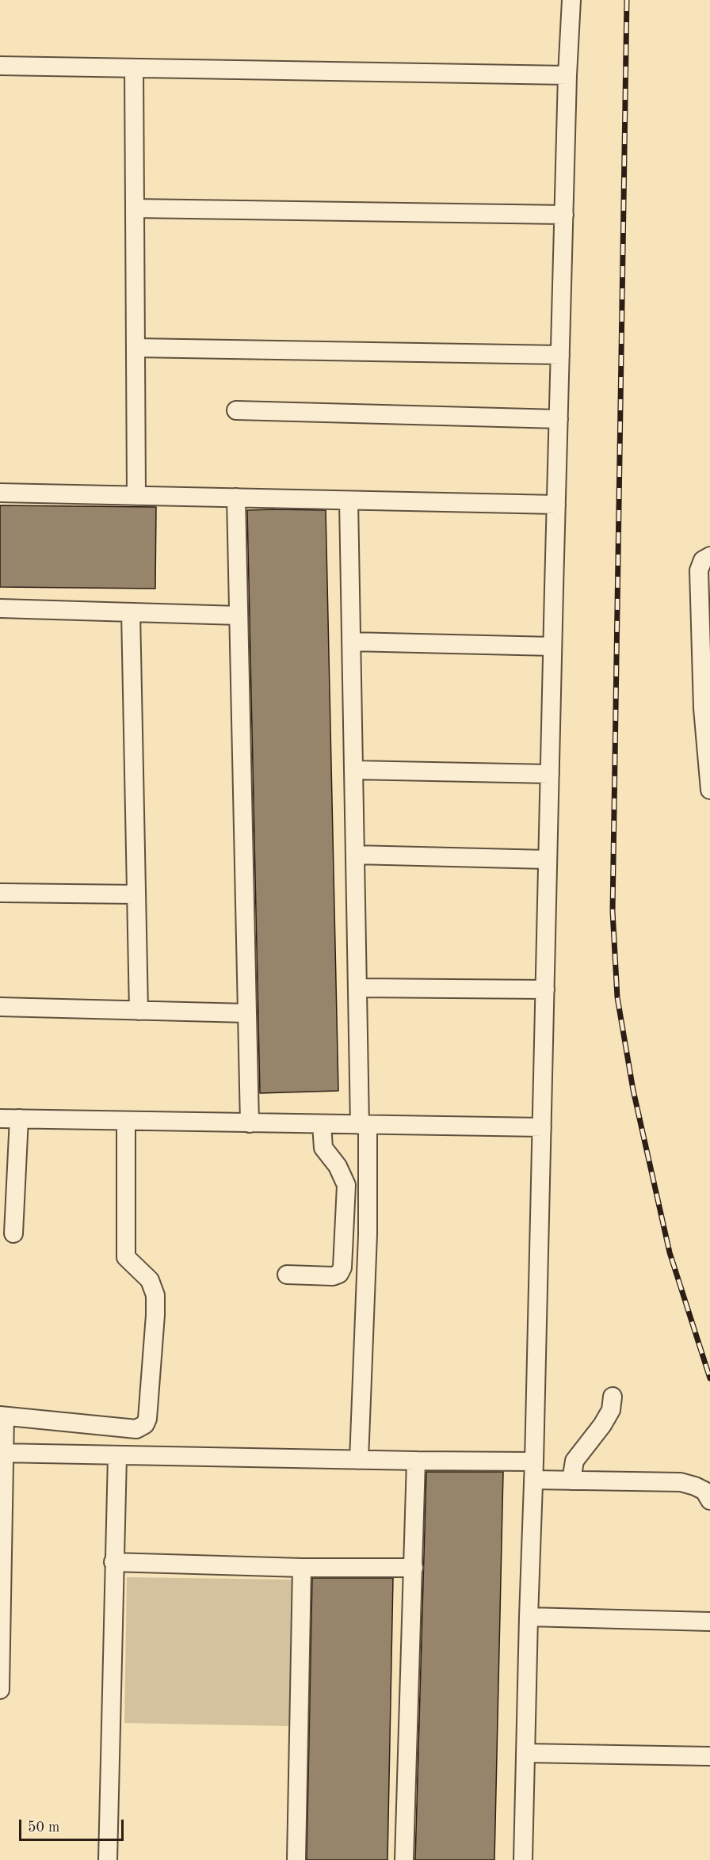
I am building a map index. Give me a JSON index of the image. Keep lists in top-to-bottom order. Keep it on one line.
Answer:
{"scale_bar":"50 m"}
